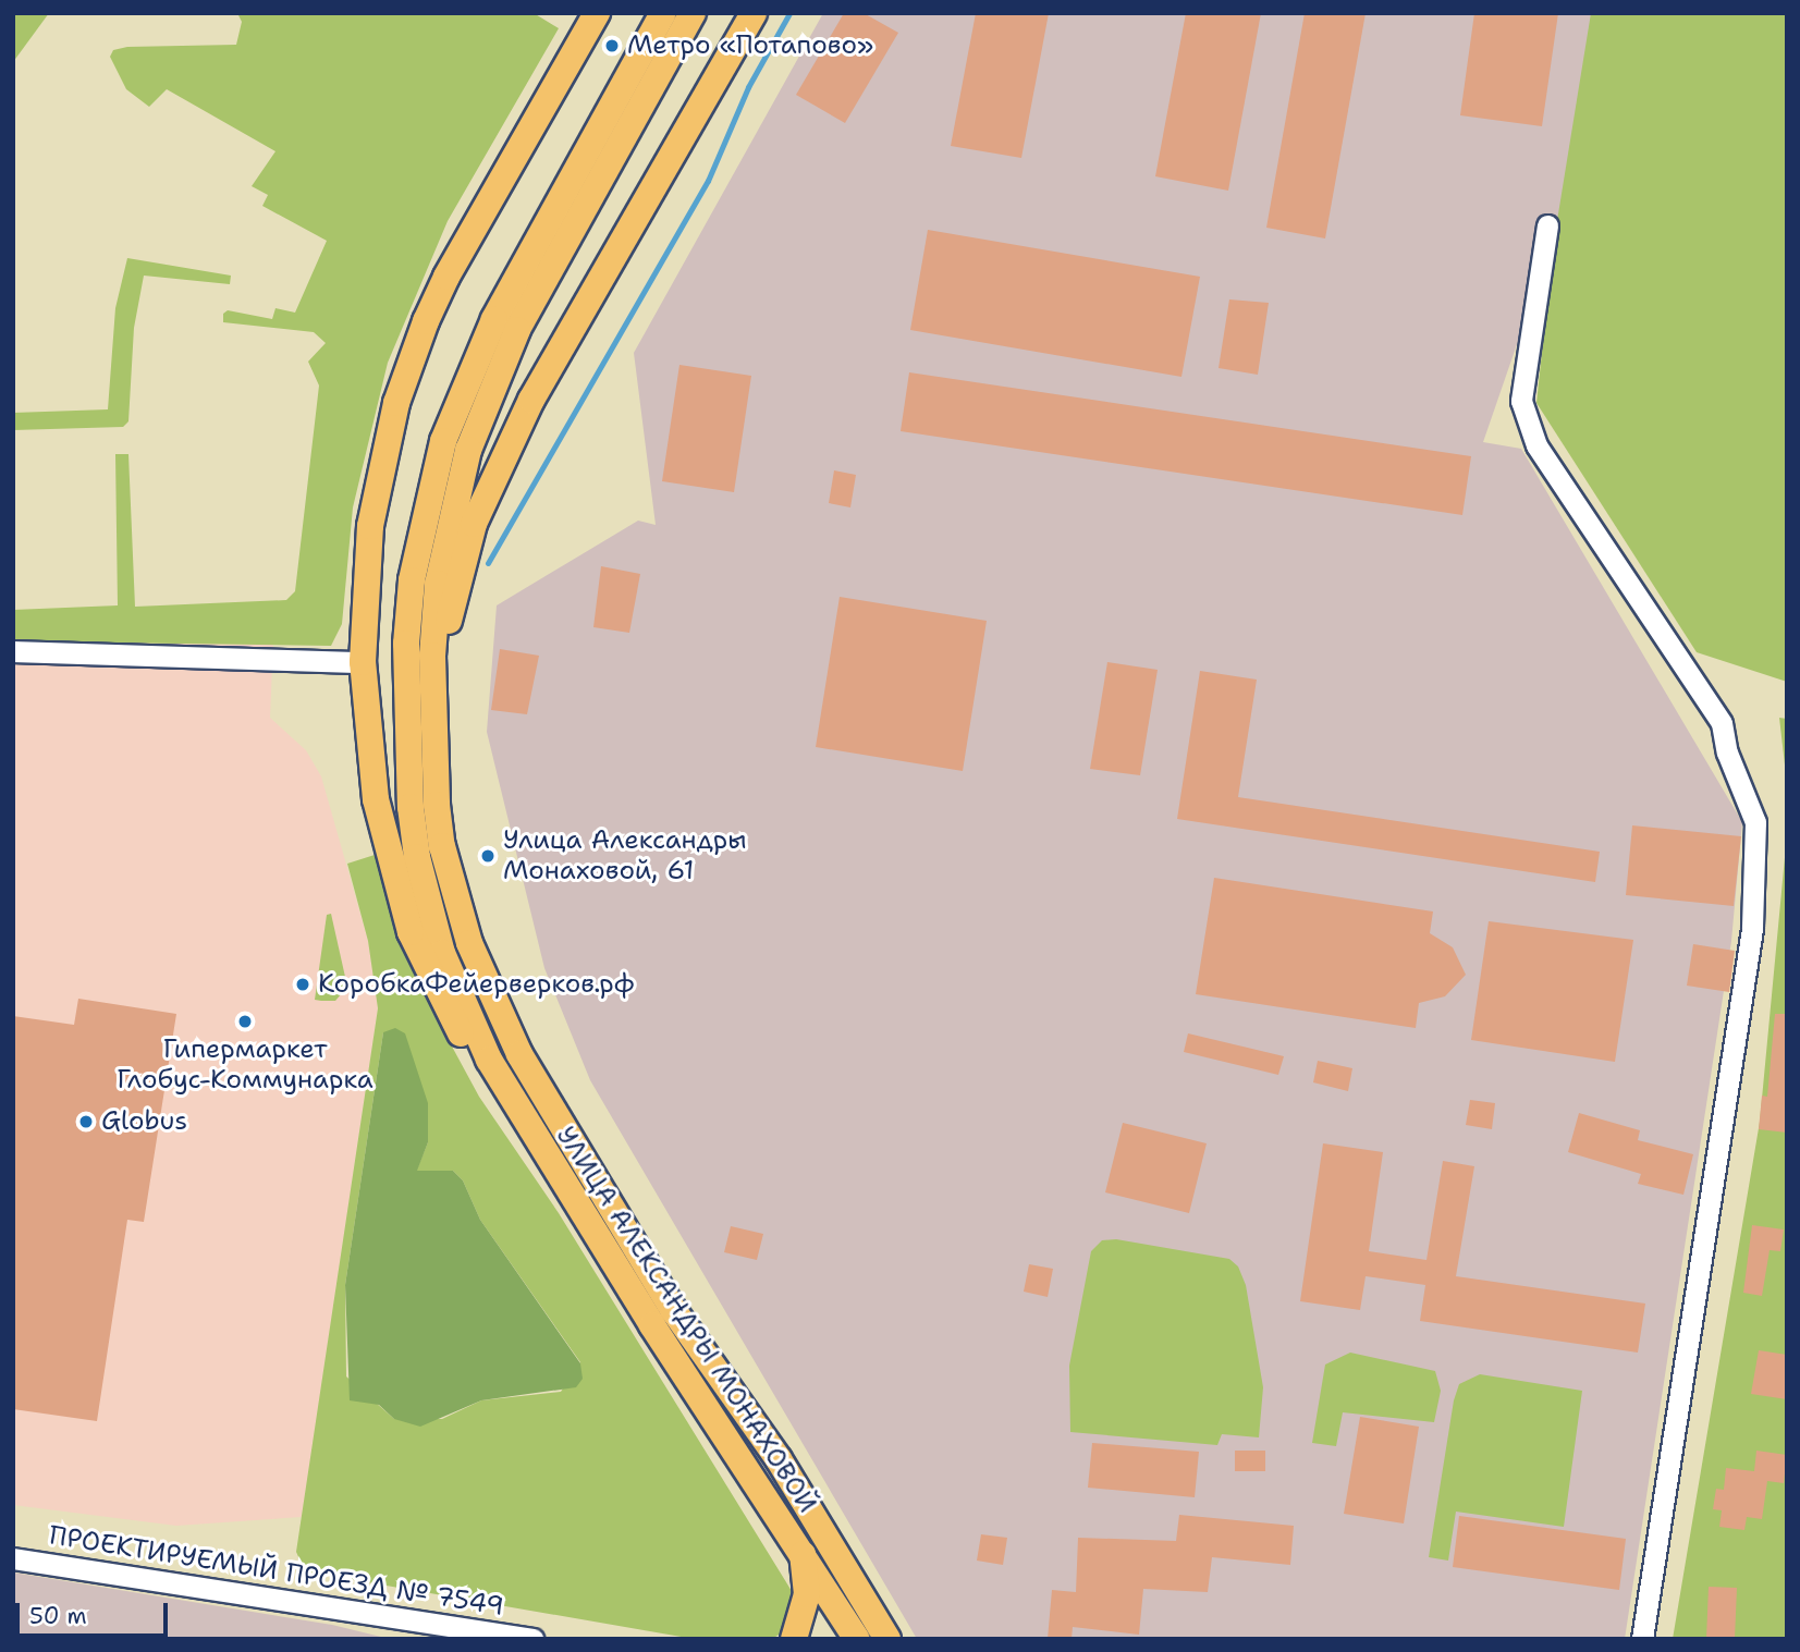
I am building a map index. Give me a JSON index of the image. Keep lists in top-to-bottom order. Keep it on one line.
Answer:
{"streets":{"main road":["УЛИЦА АЛЕКСАНДРЫ МОНАХОВОЙ"],"street":["ПРОЕКТИРУЕМЫЙ ПРОЕЗД № 7549"]},"places":["Метро «Потапово»","Улица Александры Монаховой, 61","КоробкаФейерверков.рф","Гипермаркет Глобус-Коммунарка","Globus"],"scale_bar":"50 m"}
